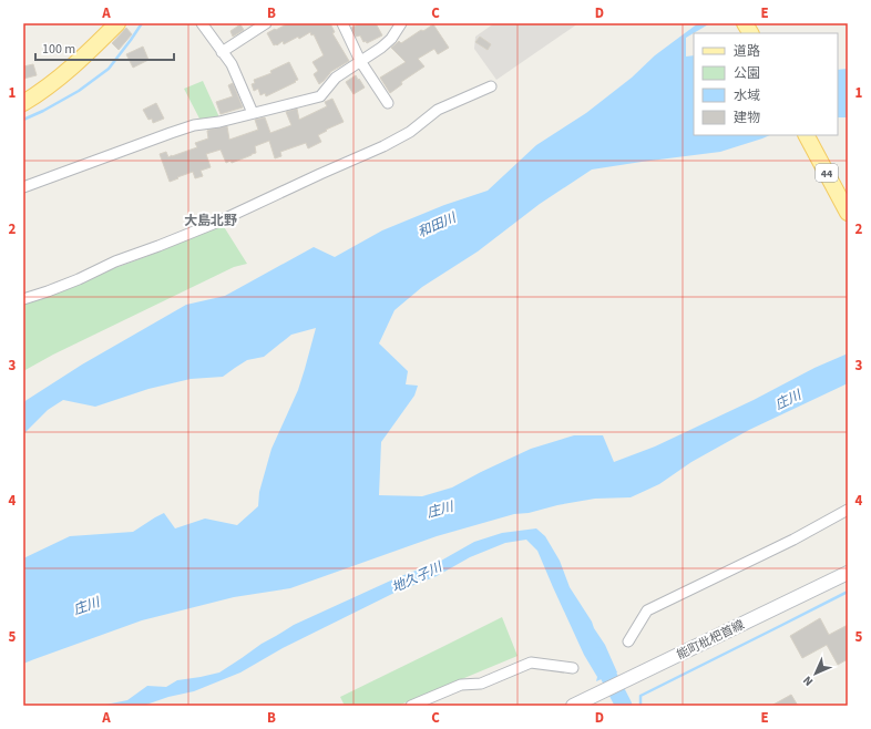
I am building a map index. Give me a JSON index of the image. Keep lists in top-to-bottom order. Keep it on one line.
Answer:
{"streets":{"main road":["44","能町枇杷首線"]},"districts":["大島北野"],"water":["和田川","庄川","地久子川"],"legend":["道路","公園","水域","建物"],"scale_bar":"100 m","north":"bottom left","grid":{"columns":["A","B","C","D","E"],"rows":["1","2","3","4","5"]}}
